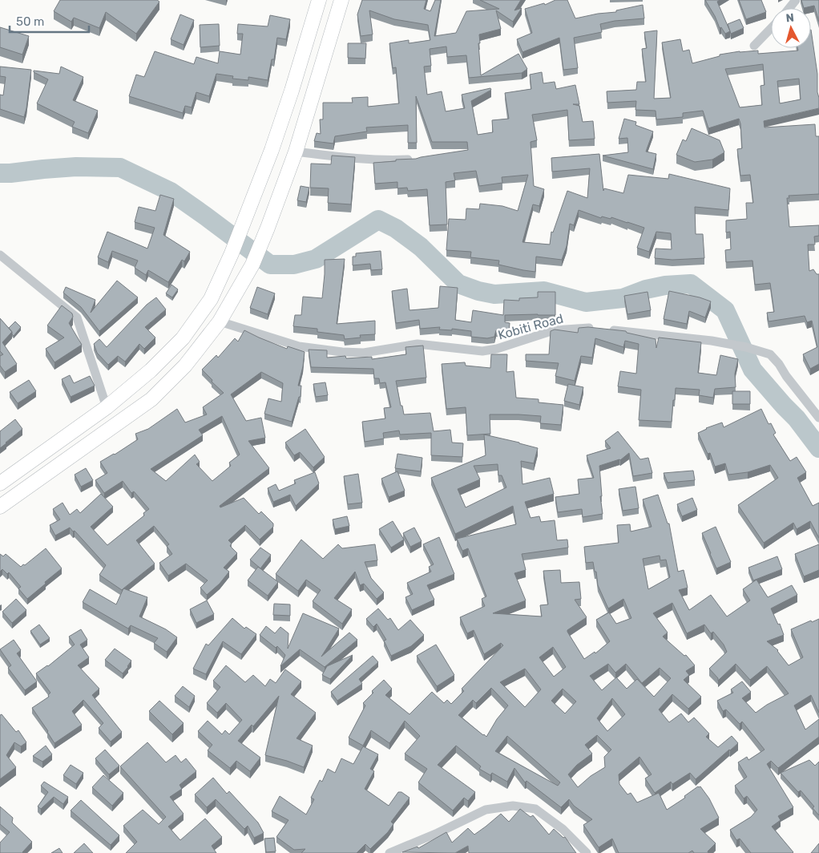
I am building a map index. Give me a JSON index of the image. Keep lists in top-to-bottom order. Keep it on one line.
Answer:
{"streets":{"street":["Kobiti Road"]},"scale_bar":"50 m","north":"top"}
